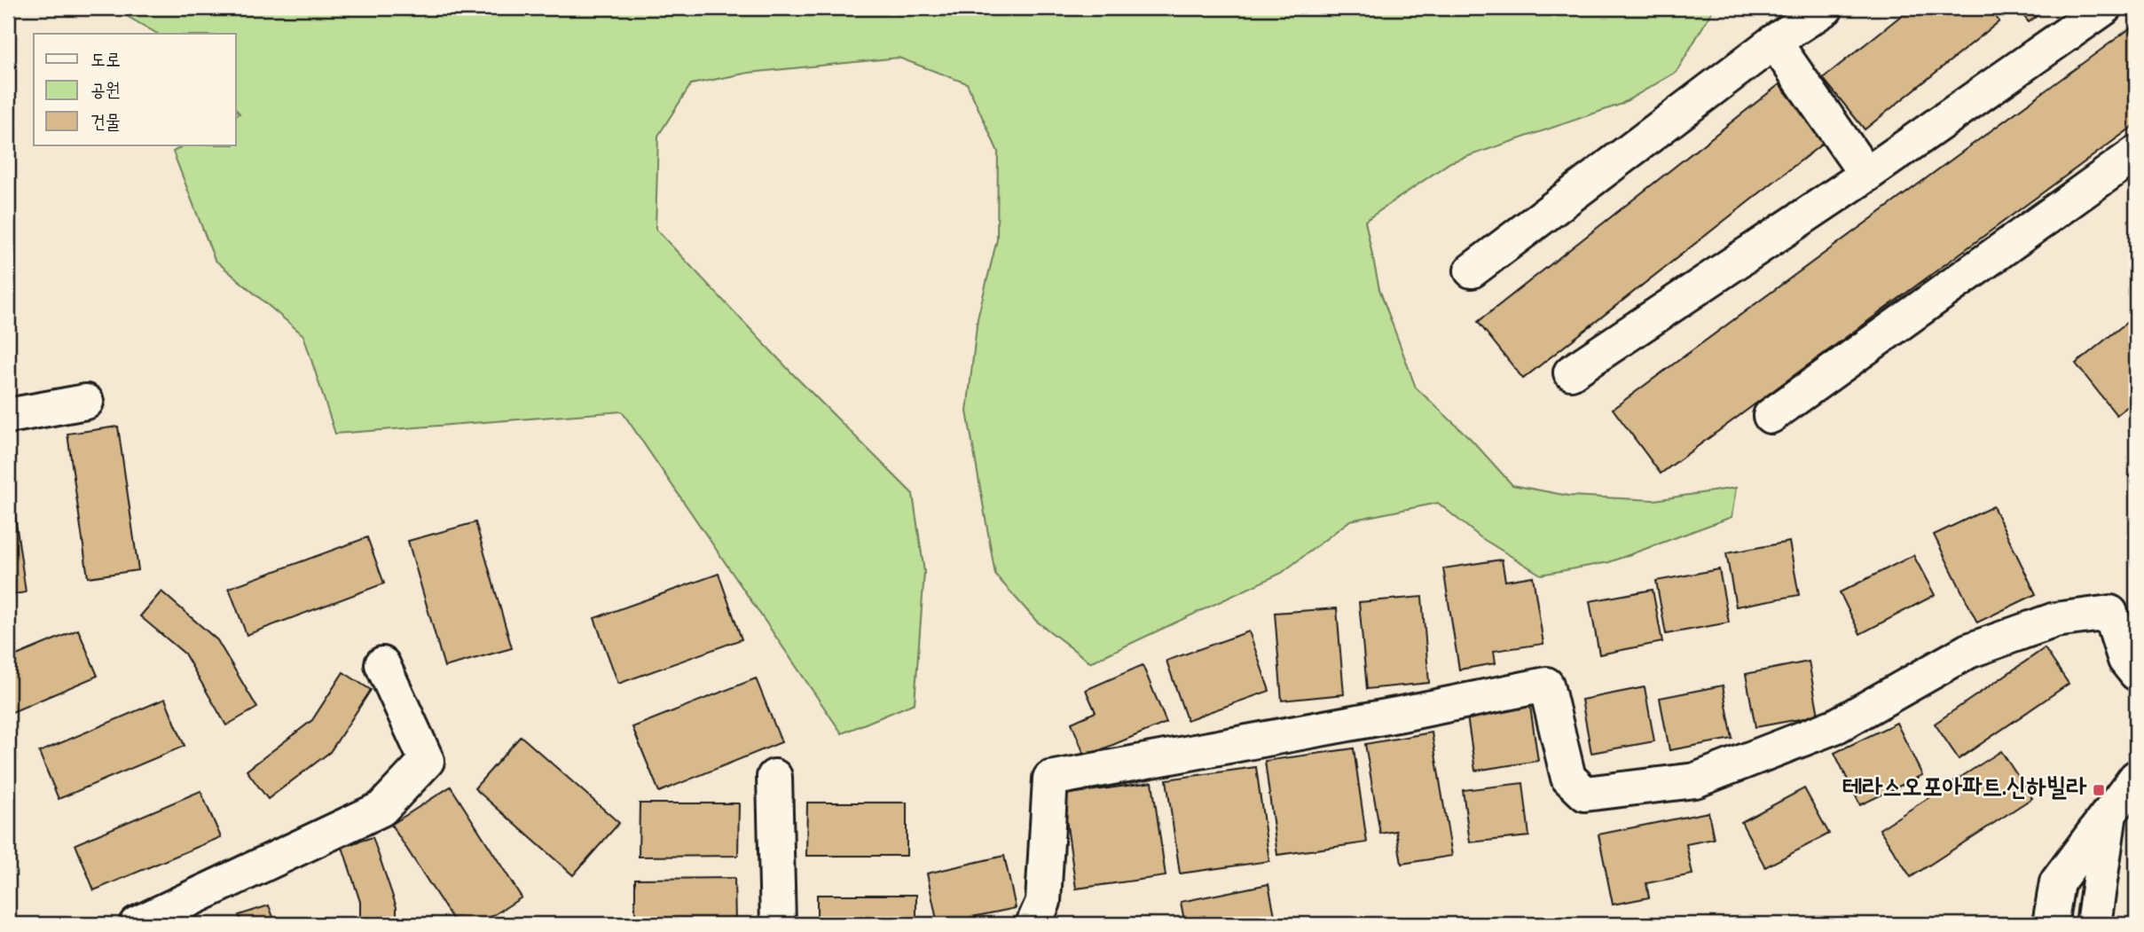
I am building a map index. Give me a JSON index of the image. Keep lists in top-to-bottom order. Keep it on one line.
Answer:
{"places":{"transit":["테라스오포아파트.신하빌라"]},"legend":["도로","공원","건물"]}
